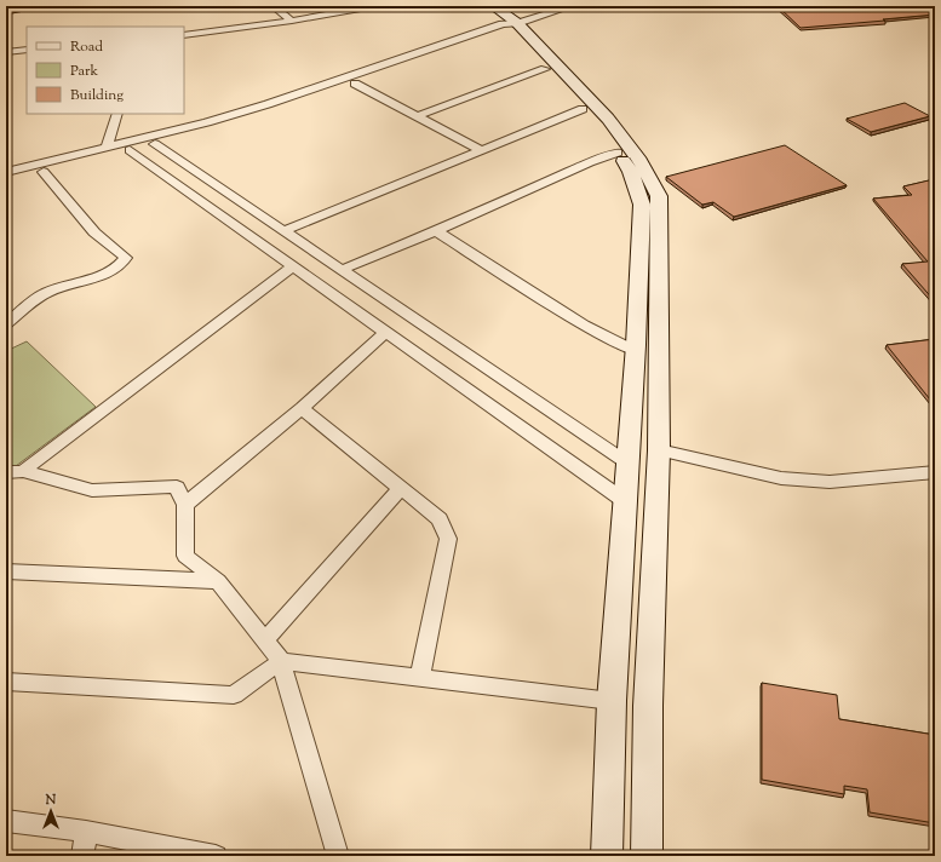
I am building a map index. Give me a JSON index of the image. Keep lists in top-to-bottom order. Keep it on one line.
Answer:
{"legend":["Road","Park","Building"],"north":"top"}
